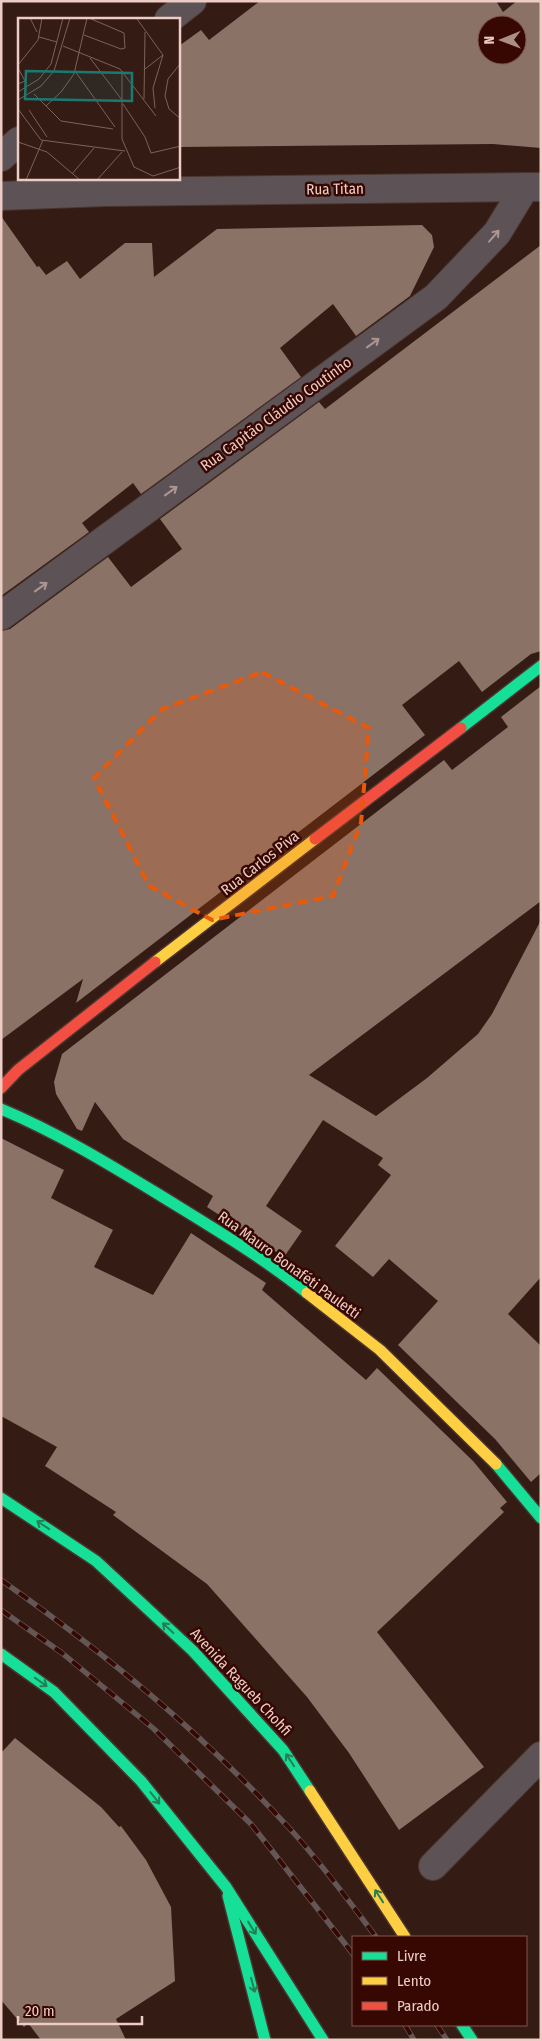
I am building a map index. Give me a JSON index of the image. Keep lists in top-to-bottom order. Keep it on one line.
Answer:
{"streets":{"main road":["Rua Carlos Piva","Rua Mauro Bonaféti Pauletti","Avenida Ragueb Chohfi"],"street":["Rua Titan","Rua Capitão Cláudio Coutinho"]},"crossings":[["Rua Titan","Rua Capitão Cláudio Coutinho"]],"one_way":["Rua Capitão Cláudio Coutinho","Avenida Ragueb Chohfi"],"legend":["Livre","Lento","Parado"],"scale_bar":"20 m","north":"left"}
